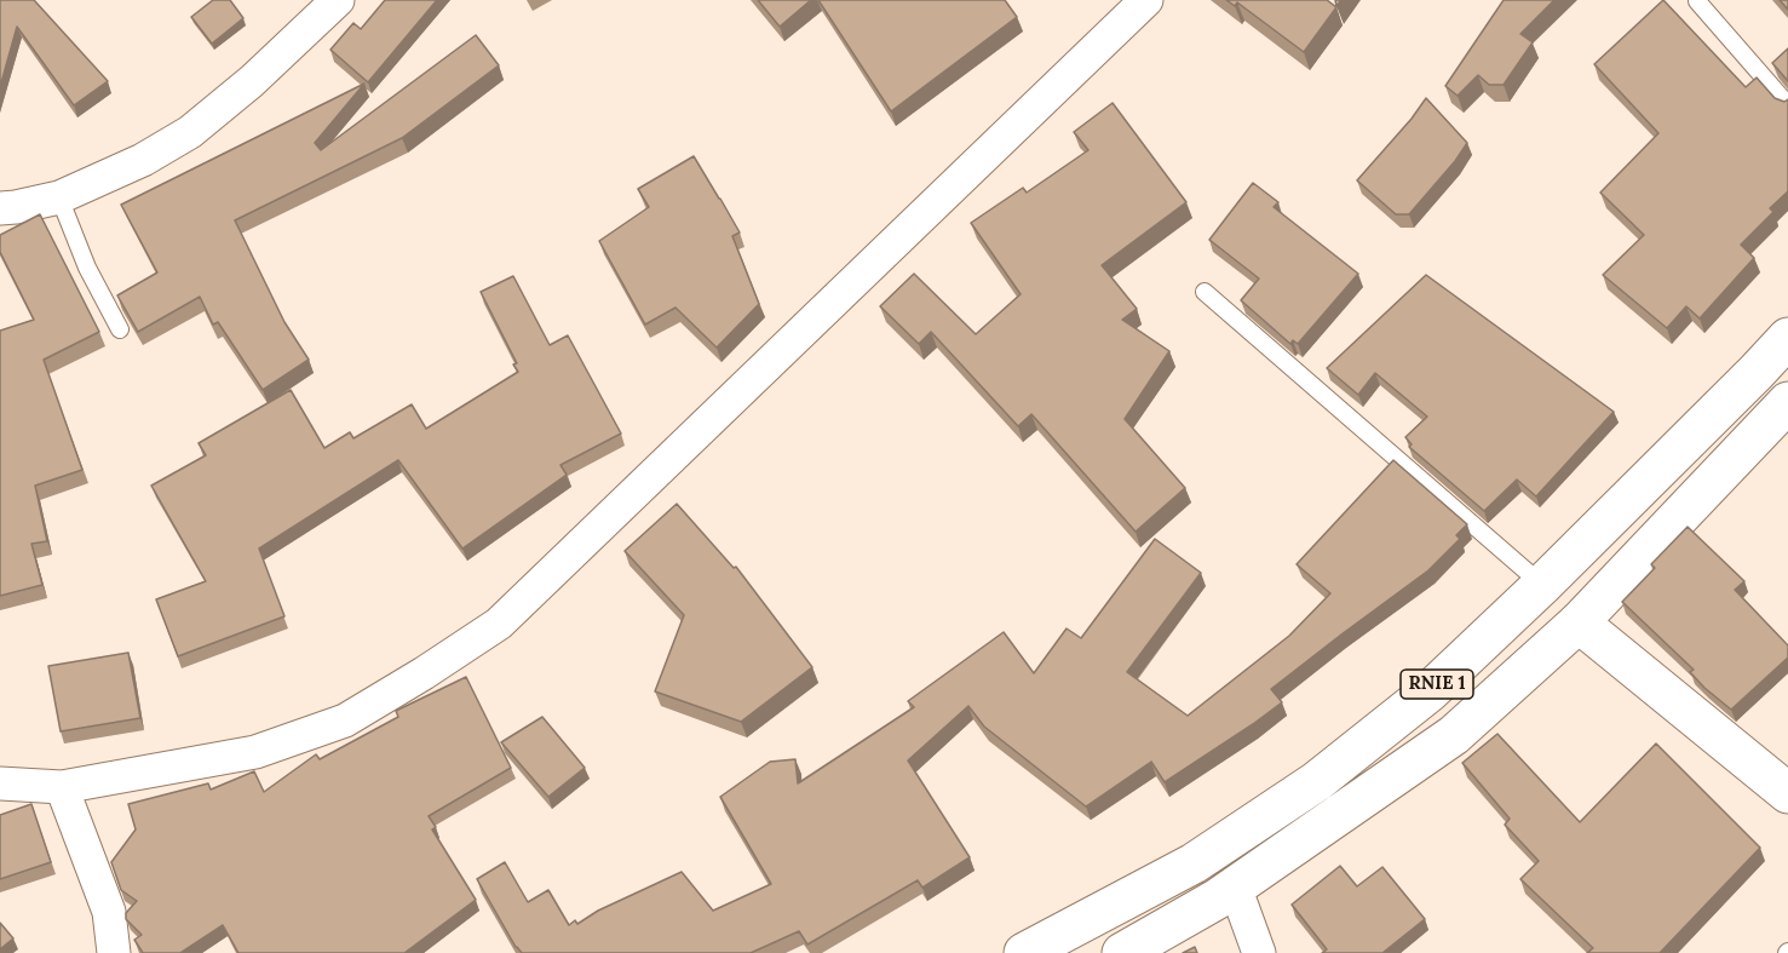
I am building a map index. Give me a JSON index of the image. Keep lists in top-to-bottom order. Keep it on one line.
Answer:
{"streets":{"main road":["RNIE 1"]}}
